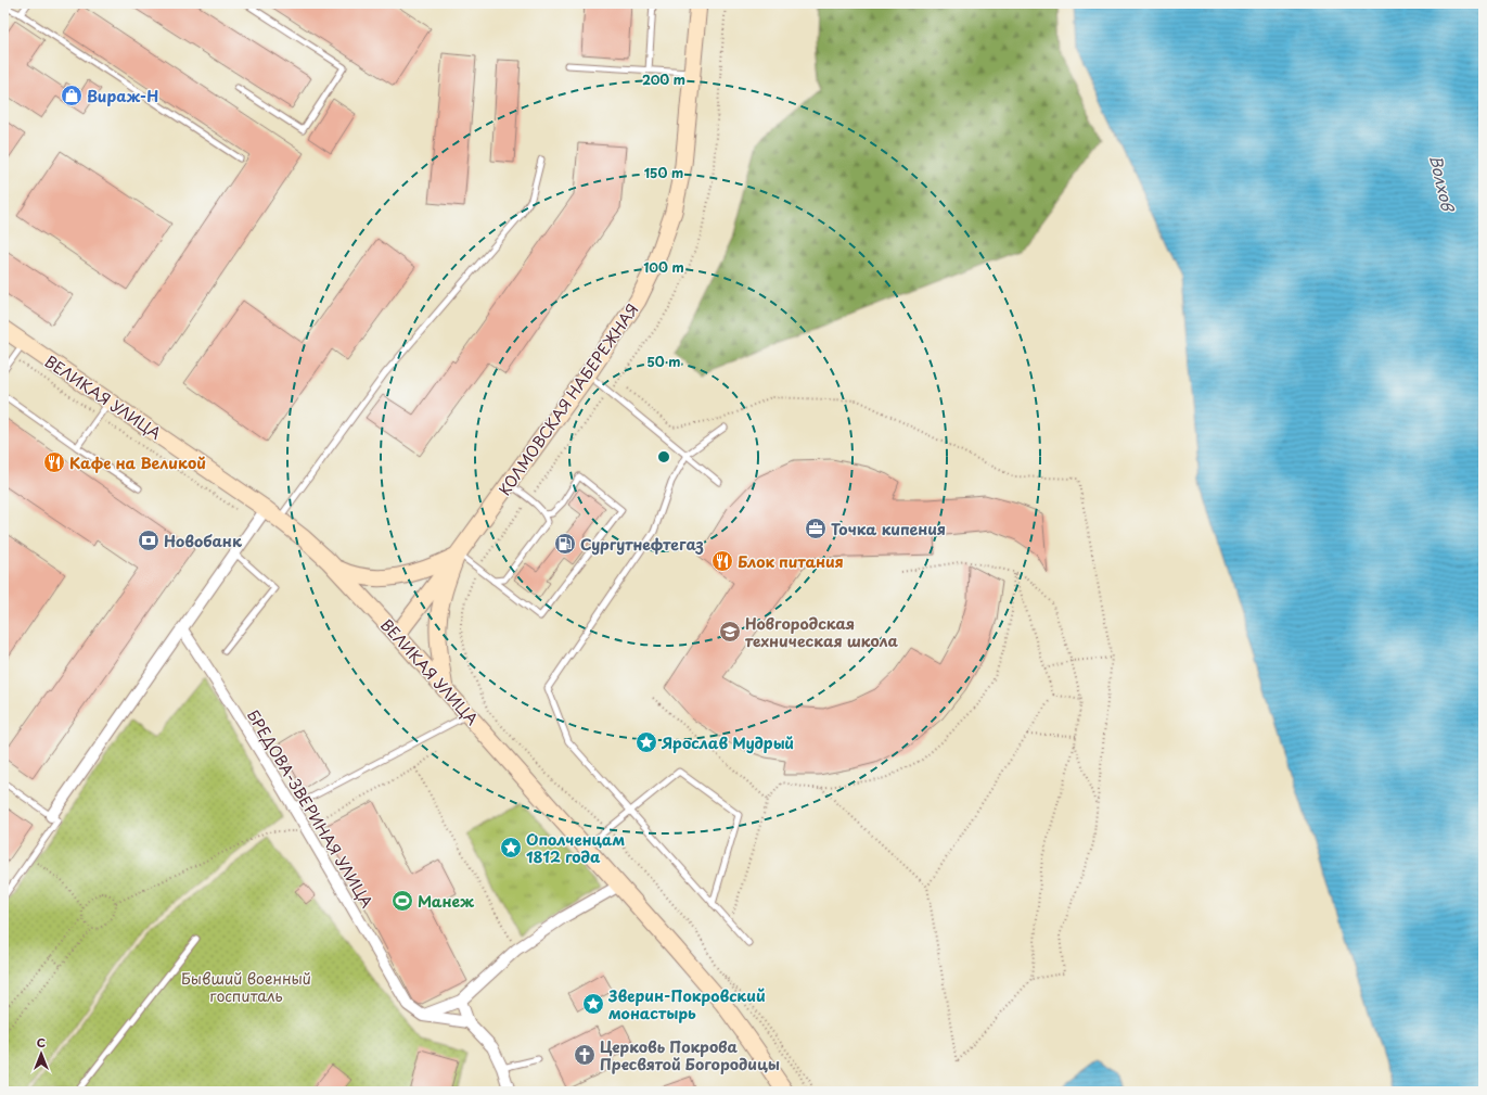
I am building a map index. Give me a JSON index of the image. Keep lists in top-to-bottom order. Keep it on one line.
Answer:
{"streets":{"main road":["ВЕЛИКАЯ УЛИЦА","КОЛМОВСКАЯ НАБЕРЕЖНАЯ"],"street":["БРЕДОВА-ЗВЕРИНАЯ УЛИЦА"]},"water":["Волхов"],"parks":["Бывший военный госпиталь"],"places":{"shop":["Вираж-Н"],"restaurant":["Кафе на Великой","Блок питания"],"office":["Точка кипения"],"bank":["Новобанк"],"fuel station":["Сургутнефтегаз"],"school or university":["Новгородская техническая школа"],"place":["Ярослав Мудрый","Ополченцам 1812 года","Зверин-Покровский монастырь"],"sports":["Манеж"],"church":["Церковь Покрова Пресвятой Богородицы"]},"north":"top","rings":["200 m","150 m","100 m","50 m"]}
